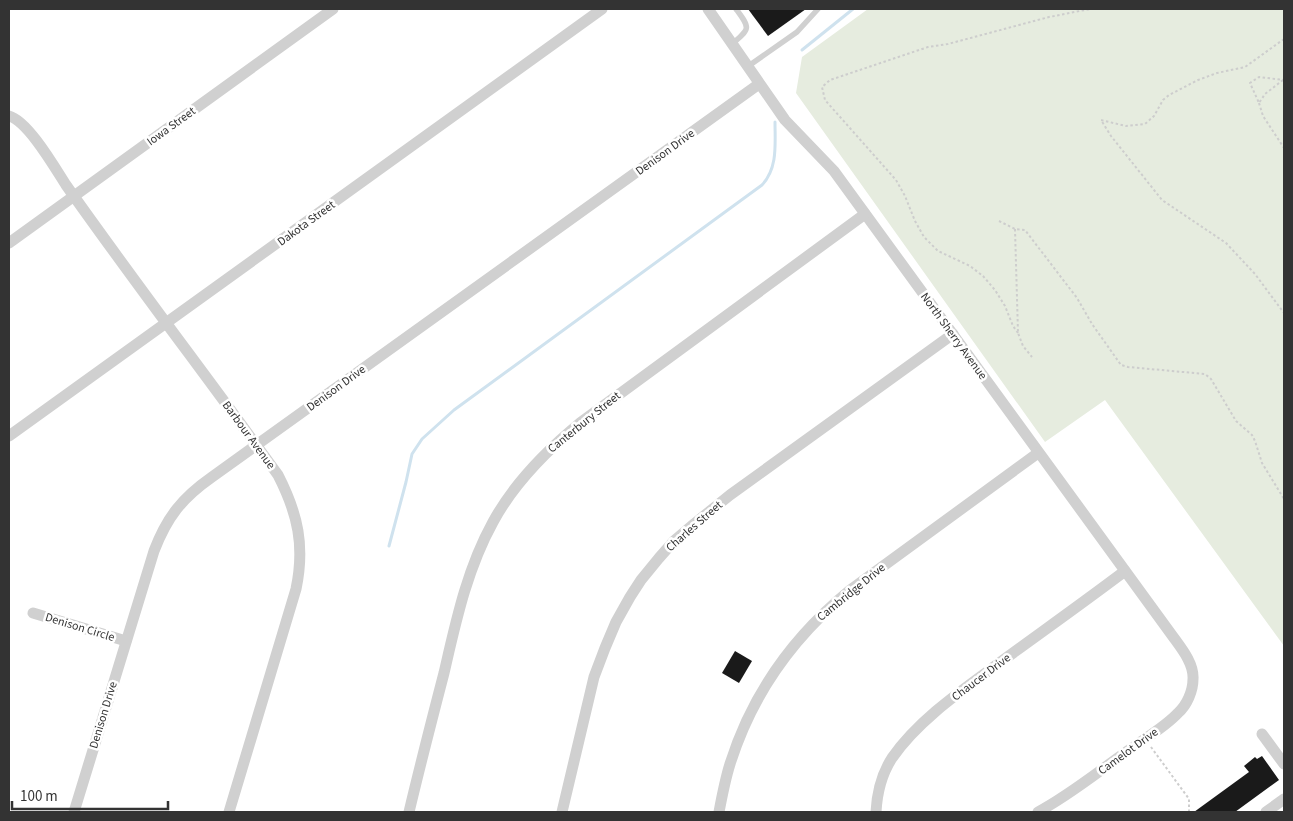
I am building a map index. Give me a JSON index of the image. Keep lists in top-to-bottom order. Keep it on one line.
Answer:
{"streets":{"street":["Iowa Street","Denison Drive","Dakota Street","North Sherry Avenue","Canterbury Street","Barbour Avenue","Charles Street","Cambridge Drive","Denison Circle","Chaucer Drive","Camelot Drive"]},"crossings":[["Iowa Street","Barbour Avenue"],["Denison Drive","North Sherry Avenue"],["Denison Drive","Barbour Avenue"],["Denison Drive","Denison Circle"],["Dakota Street","Barbour Avenue"],["North Sherry Avenue","Canterbury Street"],["North Sherry Avenue","Charles Street"],["North Sherry Avenue","Cambridge Drive"],["North Sherry Avenue","Chaucer Drive"],["North Sherry Avenue","Camelot Drive"]],"scale_bar":"100 m"}
